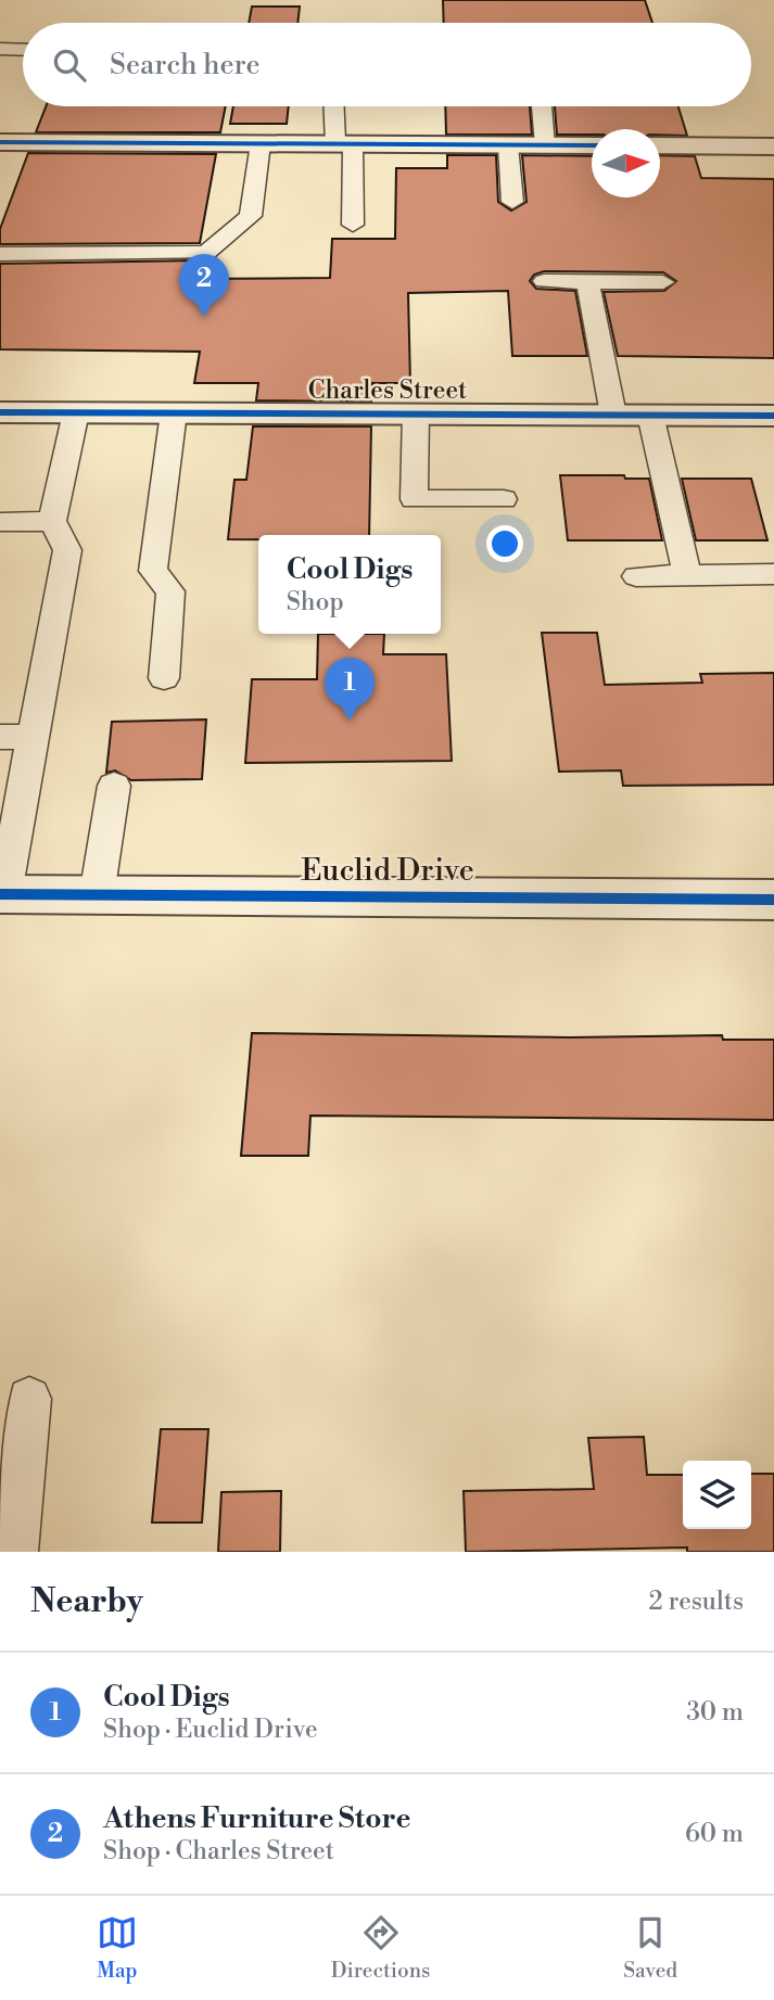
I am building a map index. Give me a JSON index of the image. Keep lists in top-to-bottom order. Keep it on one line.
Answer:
{"streets":{"street":["Charles Street","Euclid Drive"]},"north":"right","page":{"search":"Search here","pins":["2","1"],"popup":["Cool Digs","Shop"],"heading":["Nearby","2 results"],"list":[{"mark":"1","name":"Cool Digs","note":"Shop · Euclid Drive","value":"30 m"},{"mark":"2","name":"Athens Furniture Store","note":"Shop · Charles Street","value":"60 m"}],"nav":["Map","Directions","Saved"]}}
